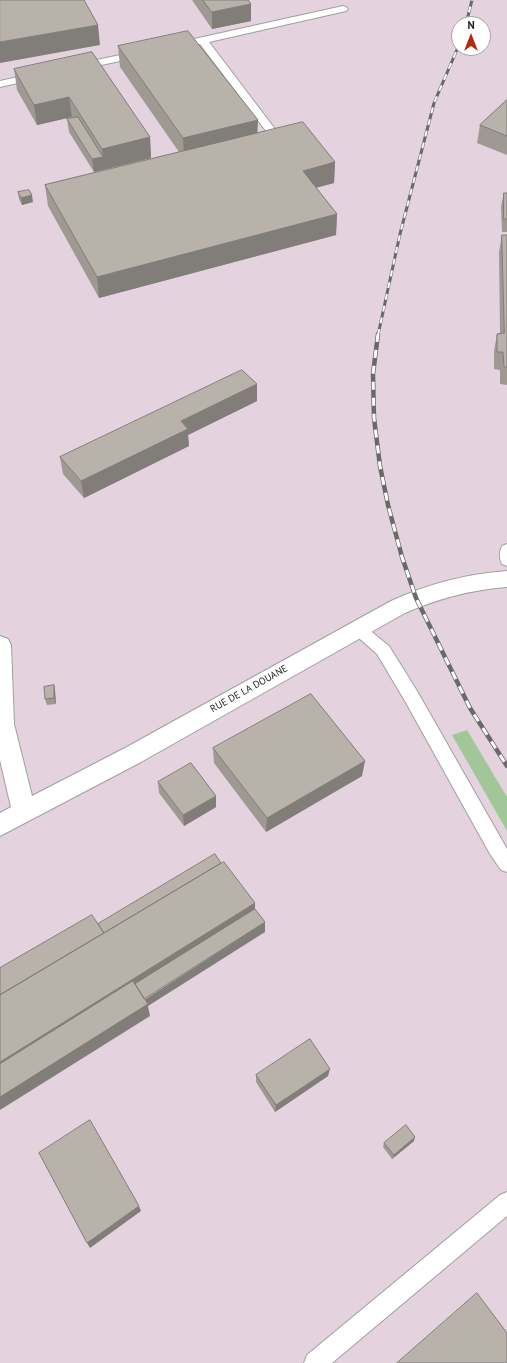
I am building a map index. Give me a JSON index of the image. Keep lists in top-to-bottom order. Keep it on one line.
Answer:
{"streets":{"street":["RUE DE LA DOUANE"]},"north":"top"}
